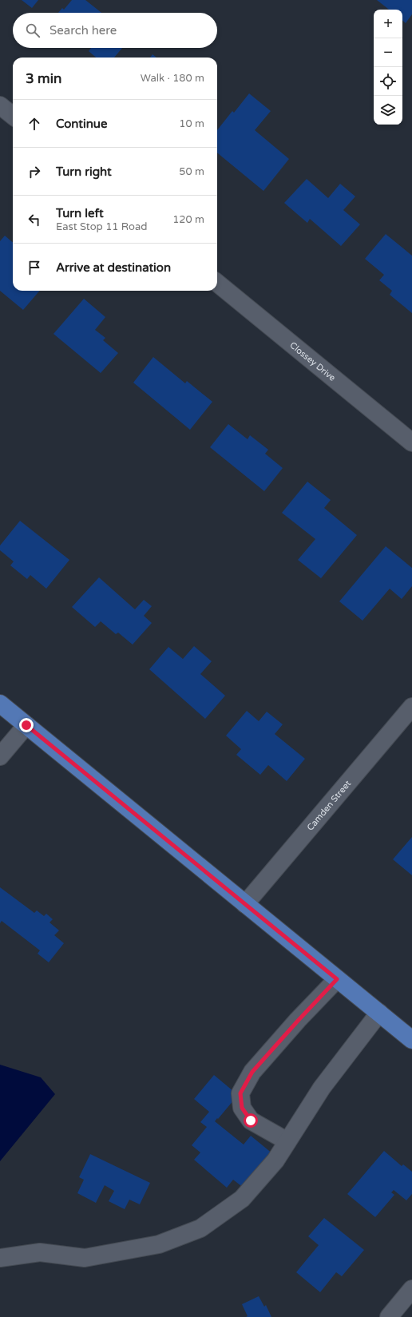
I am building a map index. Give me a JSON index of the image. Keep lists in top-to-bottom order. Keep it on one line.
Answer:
{"streets":{"street":["Clossey Drive","Camden Street"]},"page":{"map_buttons":["+","−"],"search":"Search here","heading":["3 min","Walk · 180 m"],"list":[["Continue","10 m"],["Turn right","50 m"],["Turn left","East Stop 11 Road","120 m"],"Arrive at destination"]}}
